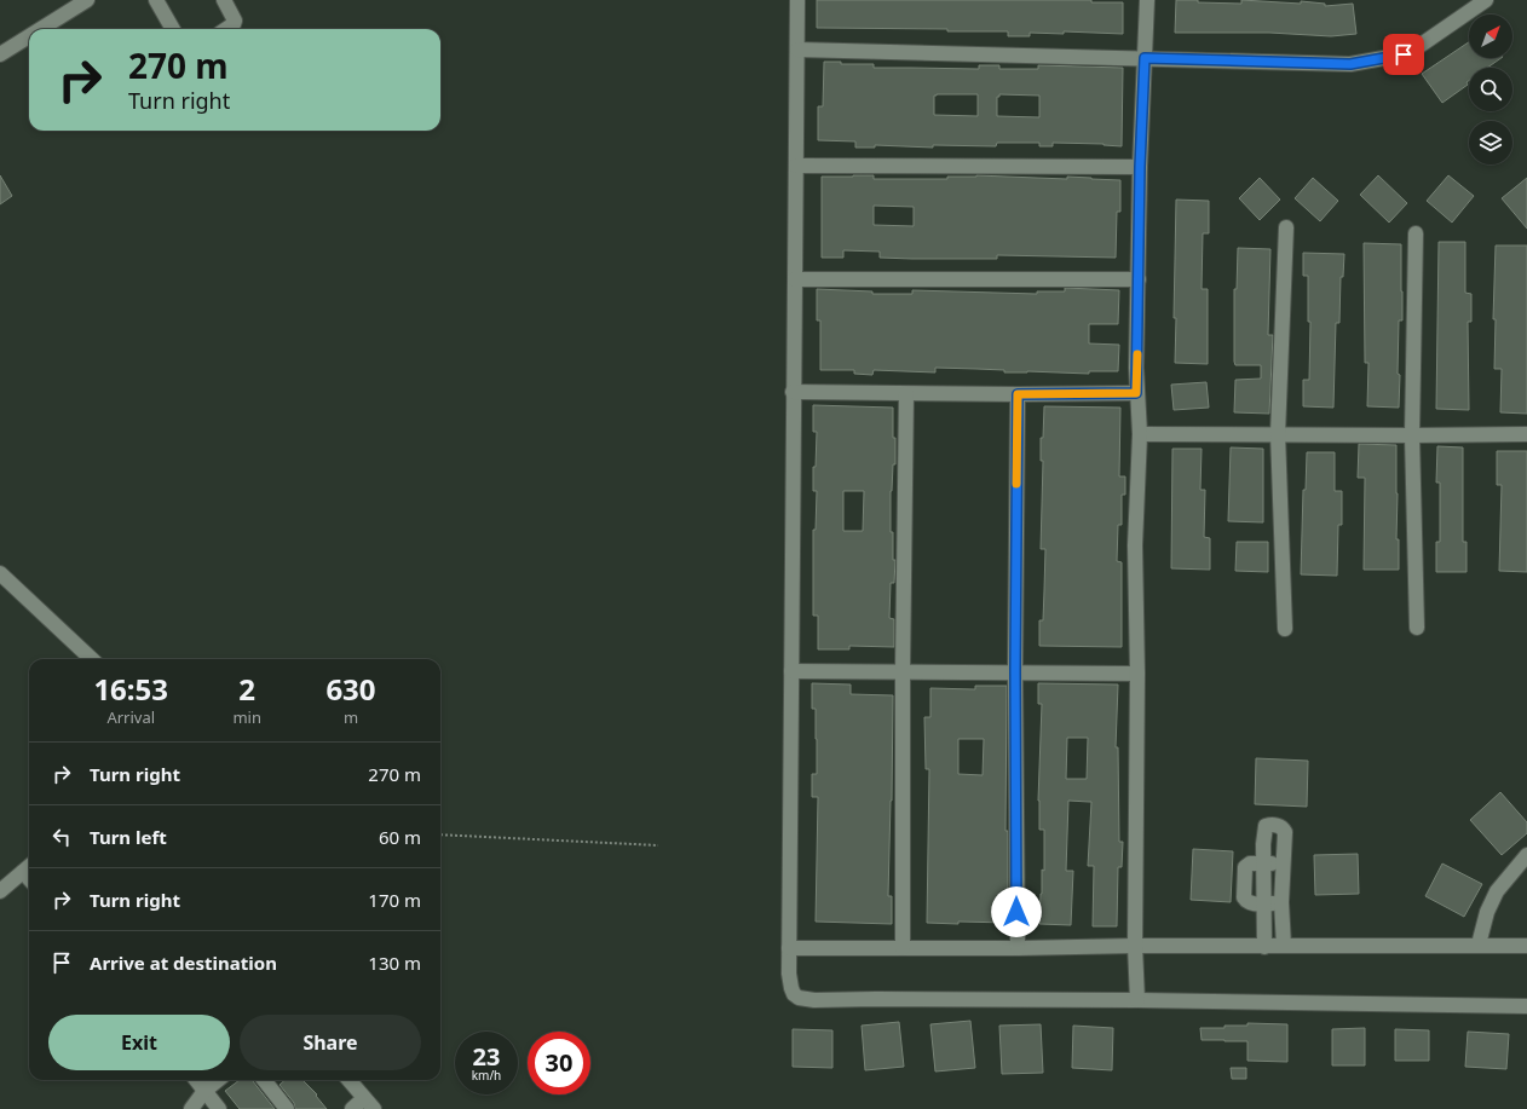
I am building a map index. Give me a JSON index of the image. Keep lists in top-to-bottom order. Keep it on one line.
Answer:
{"north":"top right","page":{"turn":["270 m","Turn right"],"eta":["16:53","Arrival","2","min","630","m"],"list":[{"name":"Turn right","value":"270 m"},{"name":"Turn left","value":"60 m"},{"name":"Turn right","value":"170 m"},{"name":"Arrive at destination","value":"130 m"}],"buttons":["Exit","Share"],"speed":"23 km/h","limit":"30"}}
